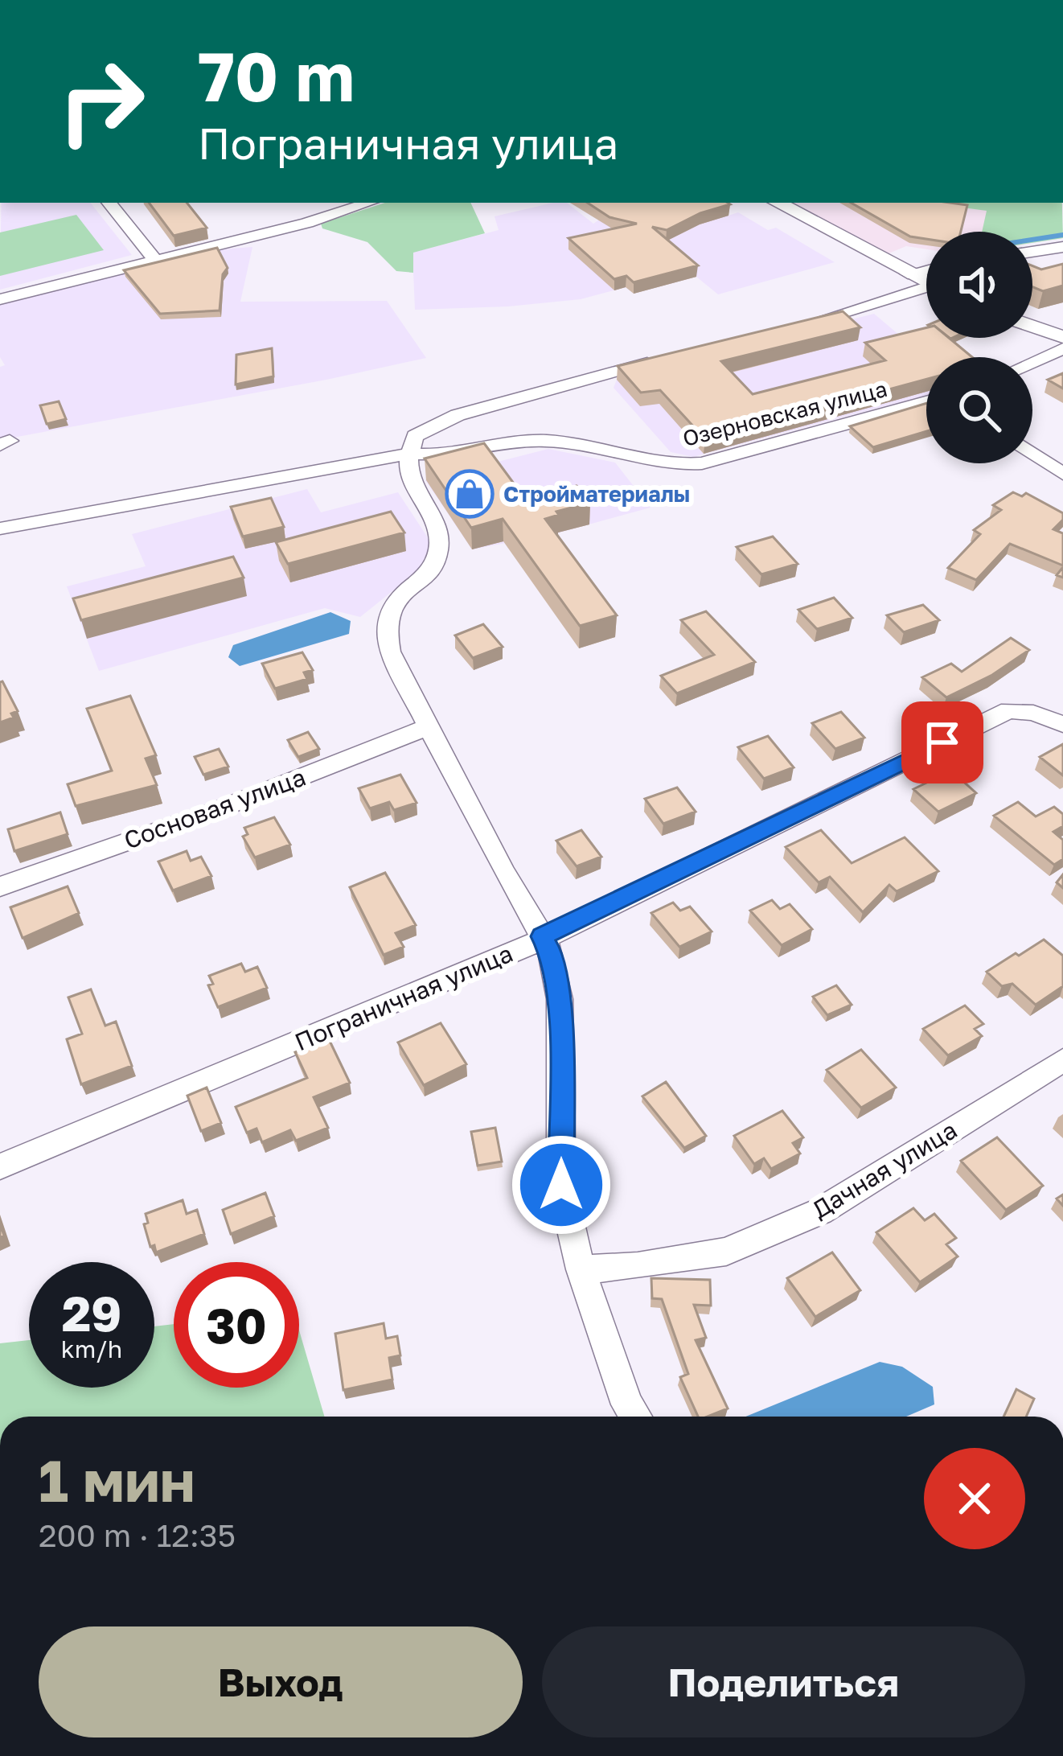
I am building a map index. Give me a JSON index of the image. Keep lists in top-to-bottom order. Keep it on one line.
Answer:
{"streets":{"street":["Озерновская улица","Сосновая улица","Пограничная улица","Дачная улица"]},"places":{"shop":["Стройматериалы"]},"page":{"turn":["70 m","Пограничная улица"],"speed":"29 km/h","limit":"30","heading":["1 мин","200 m · 12:35"],"buttons":["Выход","Поделиться"]}}
